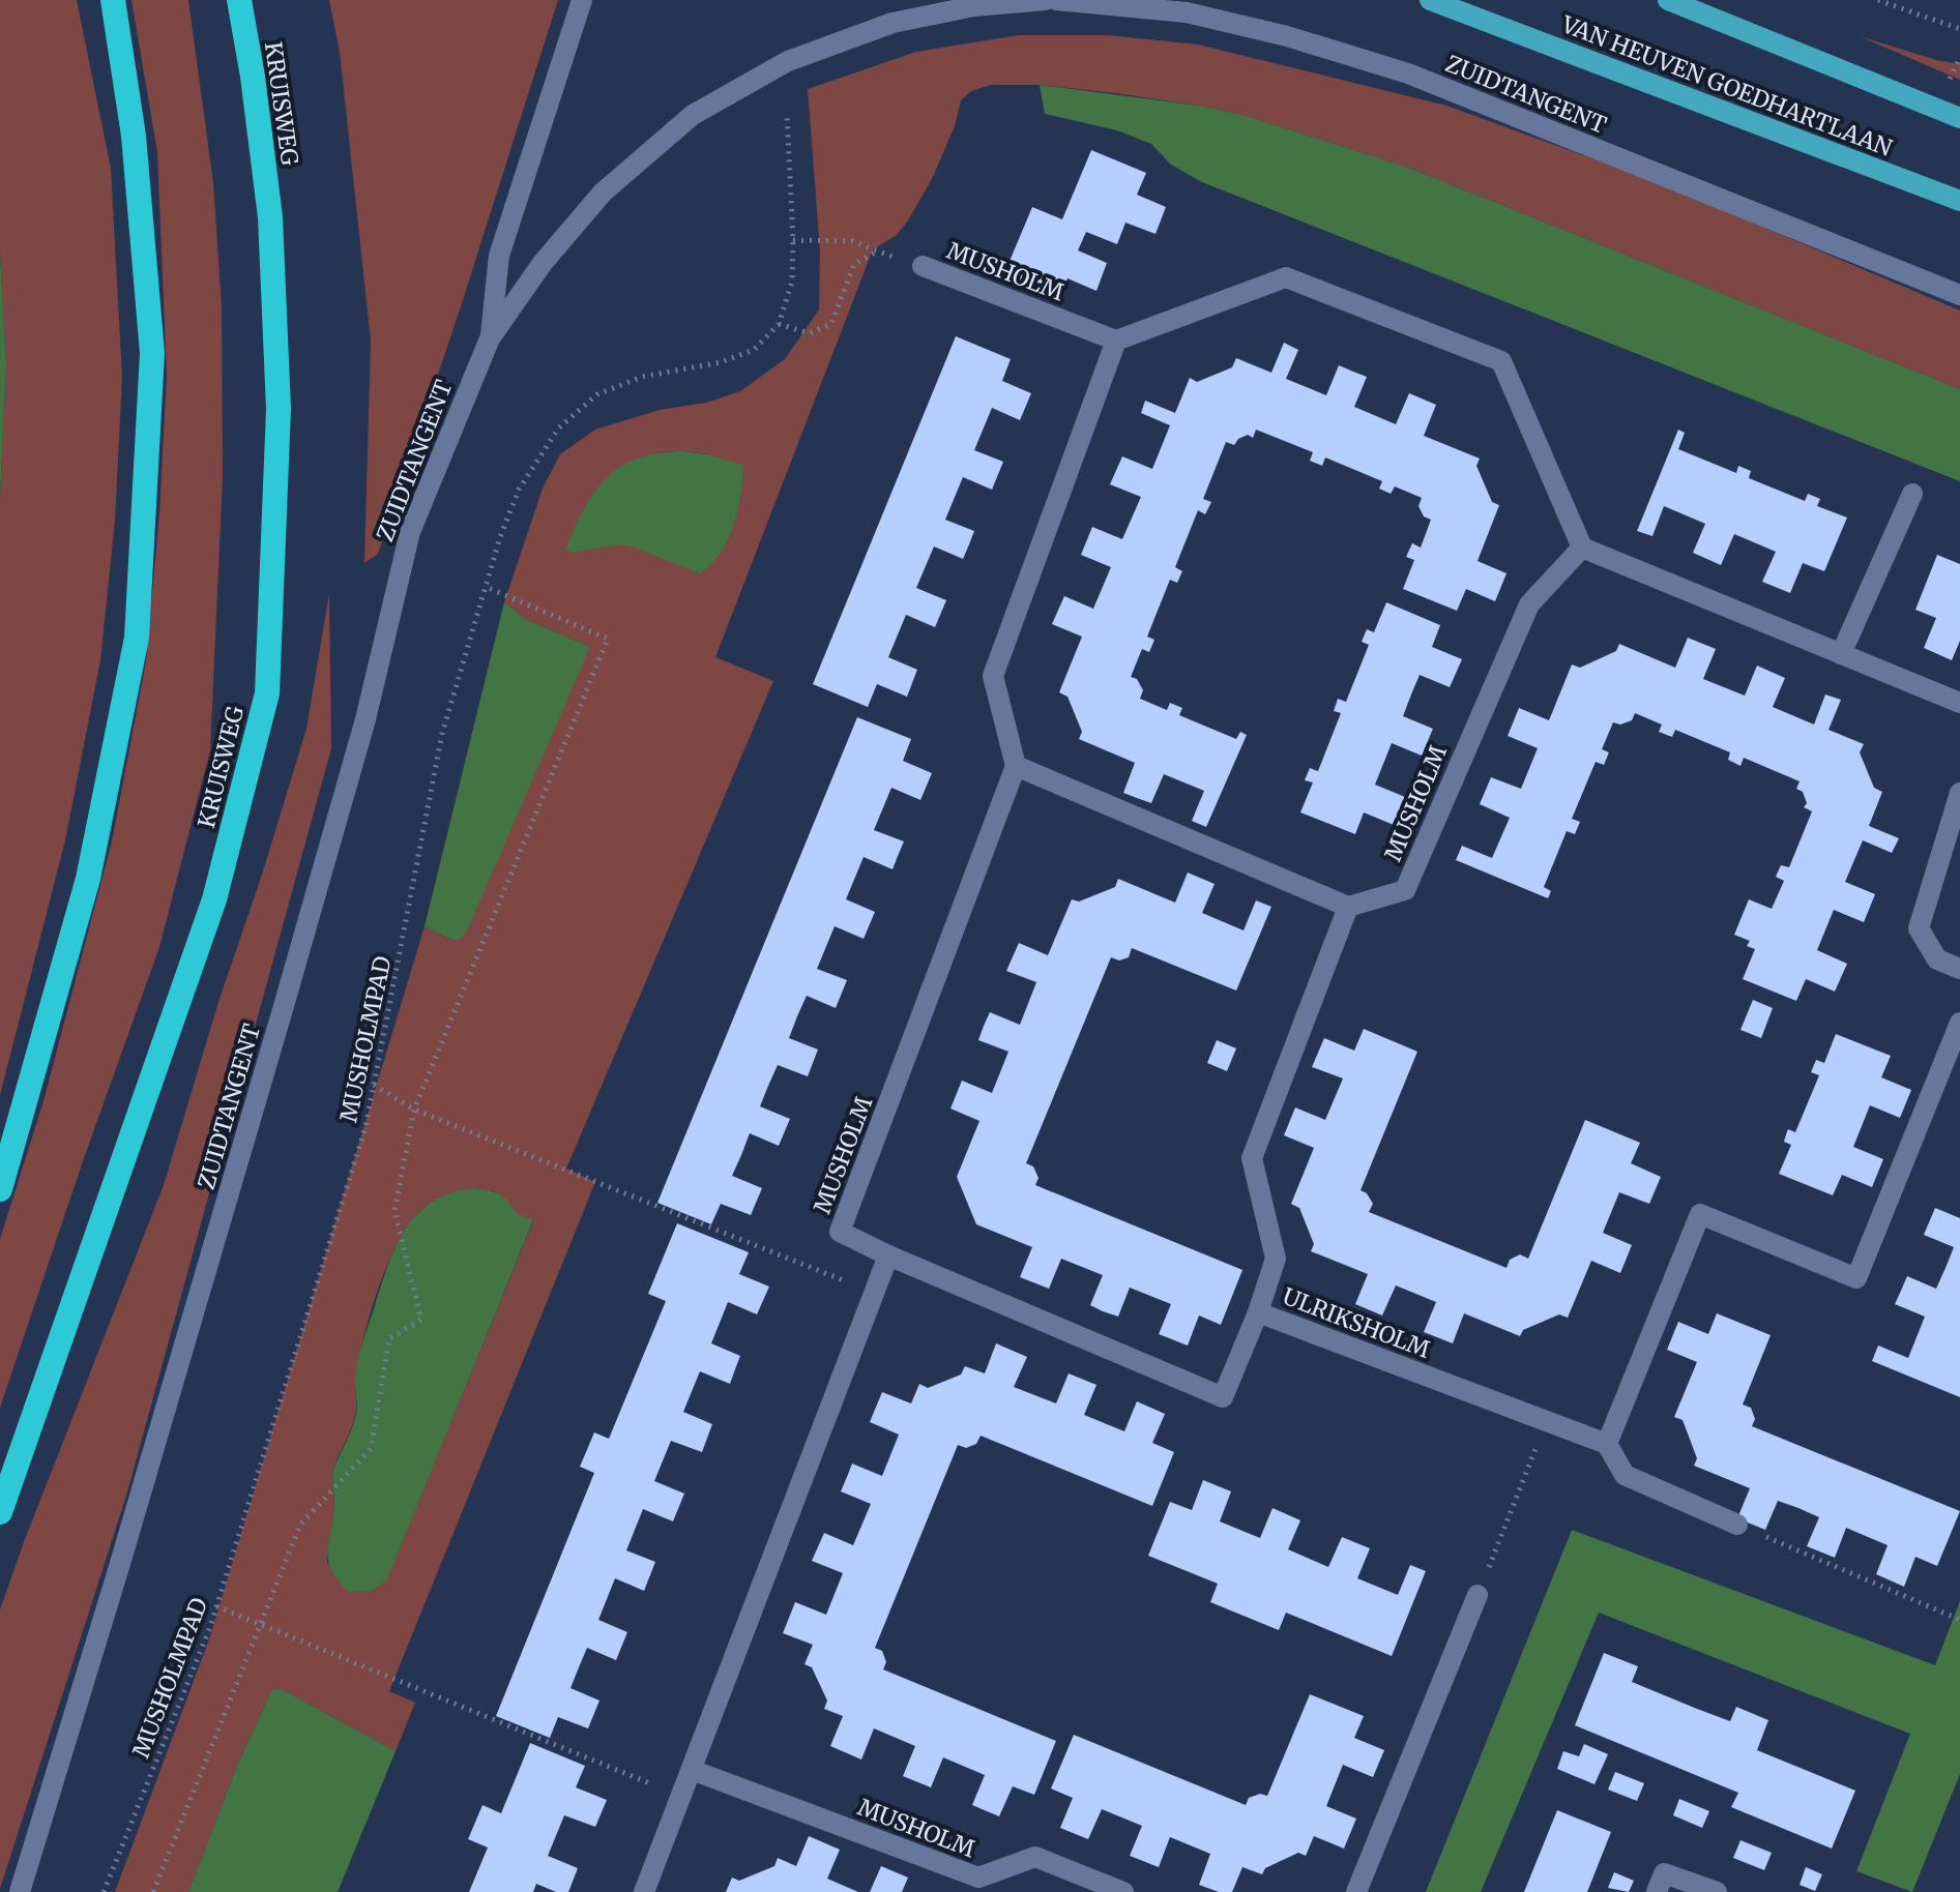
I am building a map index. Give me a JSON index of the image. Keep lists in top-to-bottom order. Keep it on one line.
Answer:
{"streets":{"highway":["KRUISWEG"],"main road":["VAN HEUVEN GOEDHARTLAAN"],"street":["ZUIDTANGENT","MUSHOLM","ULRIKSHOLM"],"path":["MUSHOLMPAD"]},"crossings":[["MUSHOLM","ULRIKSHOLM"]]}
